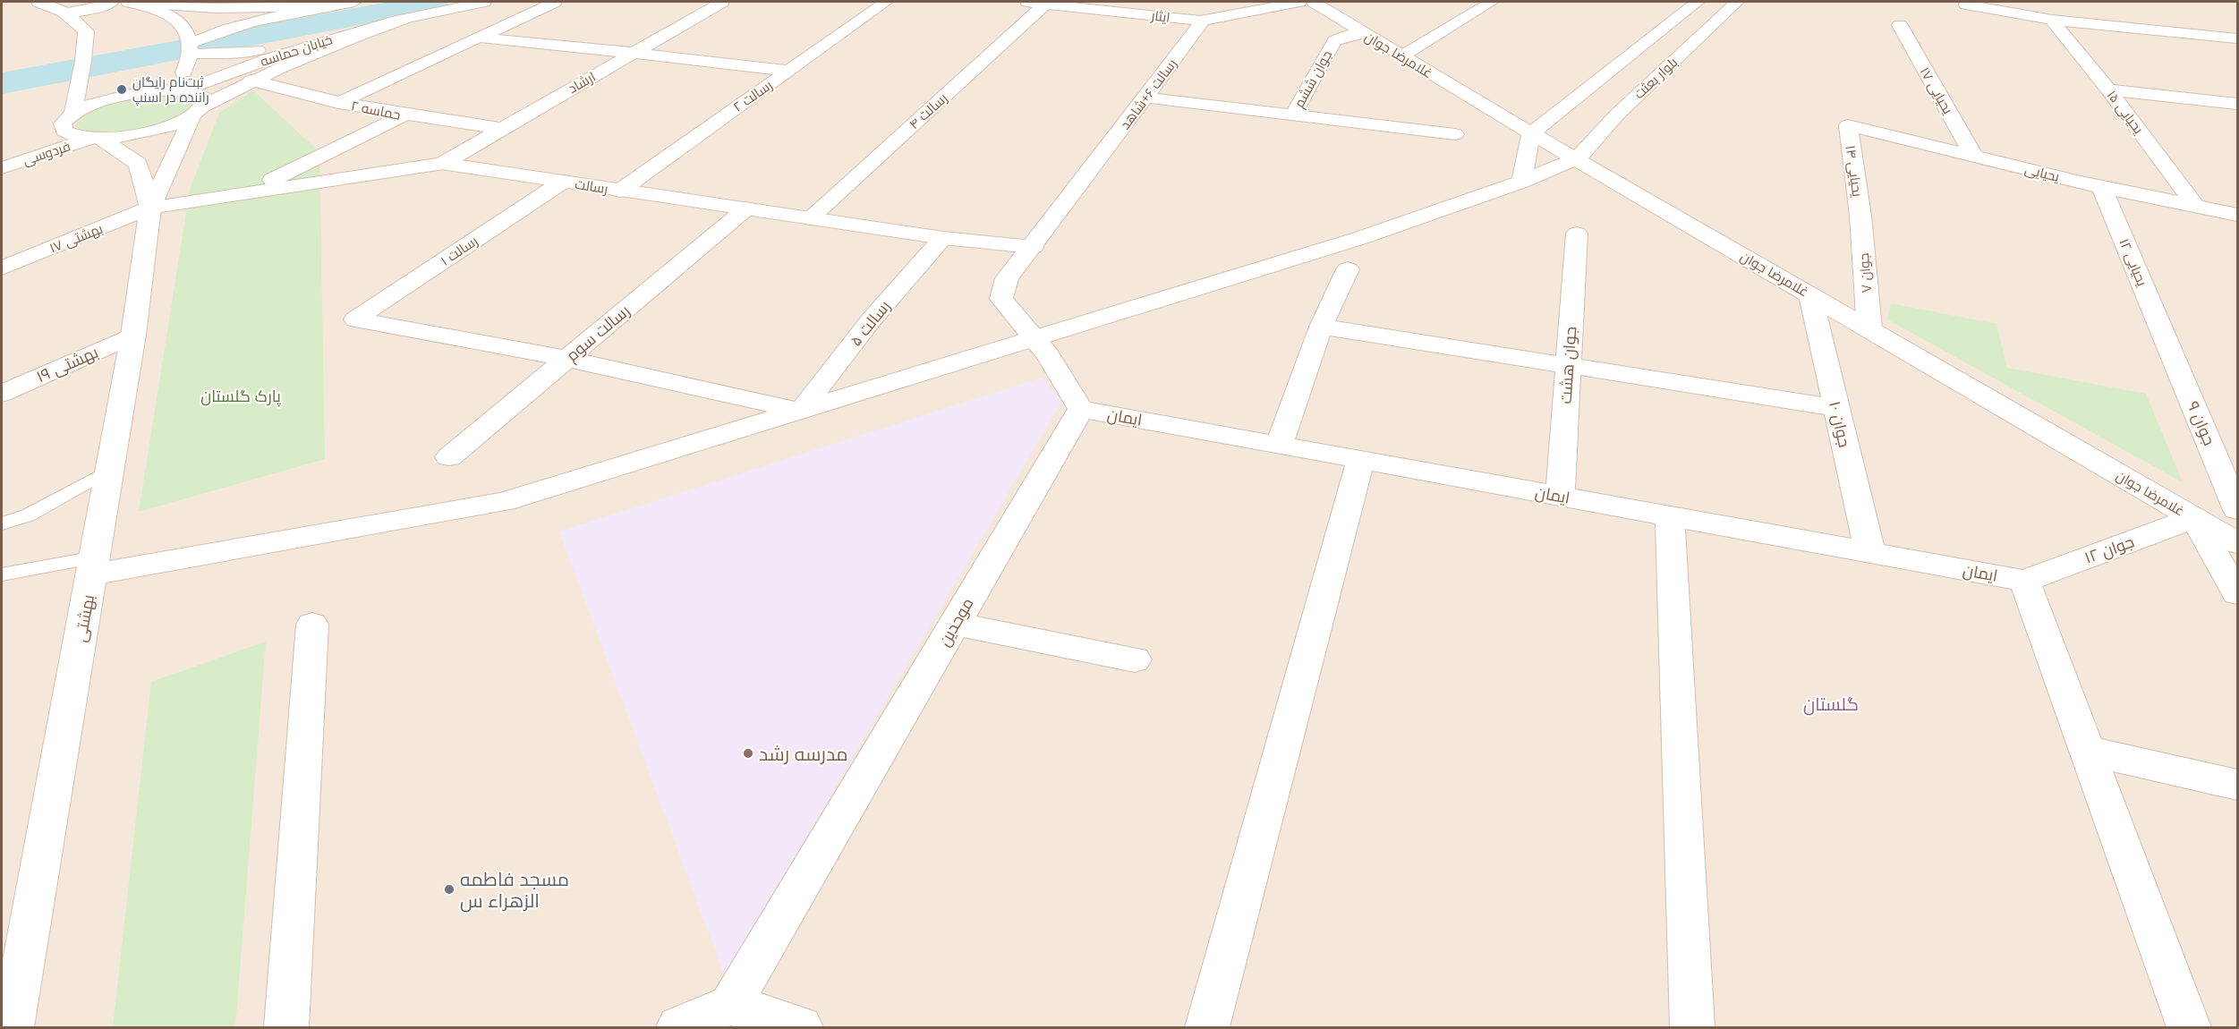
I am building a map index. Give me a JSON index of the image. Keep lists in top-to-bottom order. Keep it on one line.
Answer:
{"streets":{"street":["ایثار","خیابان حماسه","غلامرضا جوان","بلوار بعثت","جوان ششم","ارشاد","یحیایی ۱۷","رسالت ۶+شاهد","رسالت ۲","حماسه ۲","رسالت ۴","یحیایی ۱۵","فردوسی","یحیایی ۱۴","یحیایی","رسالت","بهشتی ۱۷","رسالت ۱","یحیایی ۱۲","جوان ۷","رسالت ۵","رسالت سوم","بهشتی ۱۹","جوان هشت","ایمان","جوان ۹","جوان ۱۰","جوان ۱۲","بهشتی","موحدین"]},"crossings":[["ایثار","رسالت ۶+شاهد"],["ایثار","رسالت ۴"],["خیابان حماسه","حماسه ۲"],["خیابان حماسه","فردوسی"],["غلامرضا جوان","بلوار بعثت"],["غلامرضا جوان","جوان ششم"],["غلامرضا جوان","جوان ۷"],["غلامرضا جوان","جوان ۱۰"],["غلامرضا جوان","جوان ۱۲"],["ارشاد","حماسه ۲"],["ارشاد","رسالت"],["یحیایی ۱۷","یحیایی"],["رسالت ۶+شاهد","رسالت"],["رسالت ۲","رسالت"],["رسالت ۴","رسالت"],["یحیایی ۱۵","یحیایی"],["یحیایی ۱۴","یحیایی"],["یحیایی ۱۴","جوان ۷"],["یحیایی","یحیایی ۱۲"],["رسالت","بهشتی ۱۷"],["رسالت","رسالت ۱"],["رسالت","رسالت ۵"],["رسالت","رسالت سوم"],["رسالت","بهشتی"],["بهشتی ۱۷","بهشتی"],["رسالت ۱","رسالت سوم"],["یحیایی ۱۲","جوان ۹"],["بهشتی ۱۹","بهشتی"],["جوان هشت","ایمان"],["ایمان","جوان ۱۰"],["ایمان","جوان ۱۲"],["ایمان","موحدین"]],"districts":["گلستان"],"parks":["پارک گلستان"],"places":["ثبت‌نام رایگان راننده در اسنپ","مدرسه رشد","مسجد فاطمه الزهراء س"]}
